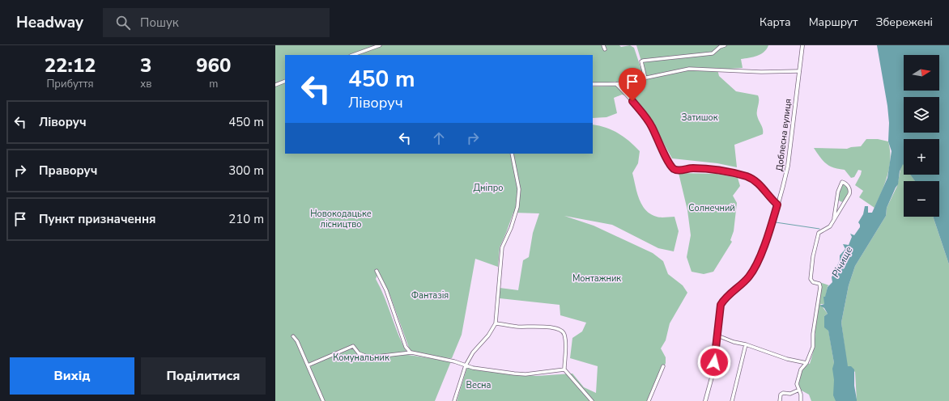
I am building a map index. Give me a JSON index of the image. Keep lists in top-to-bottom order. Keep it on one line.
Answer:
{"streets":{"street":["Доблесна вулиця"]},"water":["Річище"],"parks":["Затишок","Дніпро","Солнечний","Новокодацьке лісництво","Монтажник","Фантазія","Комунальник","Весна"],"north":"right","page":{"header":"Headway","search":"Пошук","nav":["Карта","Маршрут","Збережені"],"eta":["22:12","Прибуття","3","хв","960","m"],"map_buttons":["+","−"],"turn":["450 m","Ліворуч"],"list":[{"name":"Ліворуч","value":"450 m"},{"name":"Праворуч","value":"300 m"},{"name":"Пункт призначення","value":"210 m"}],"buttons":["Вихід","Поділитися"]}}
